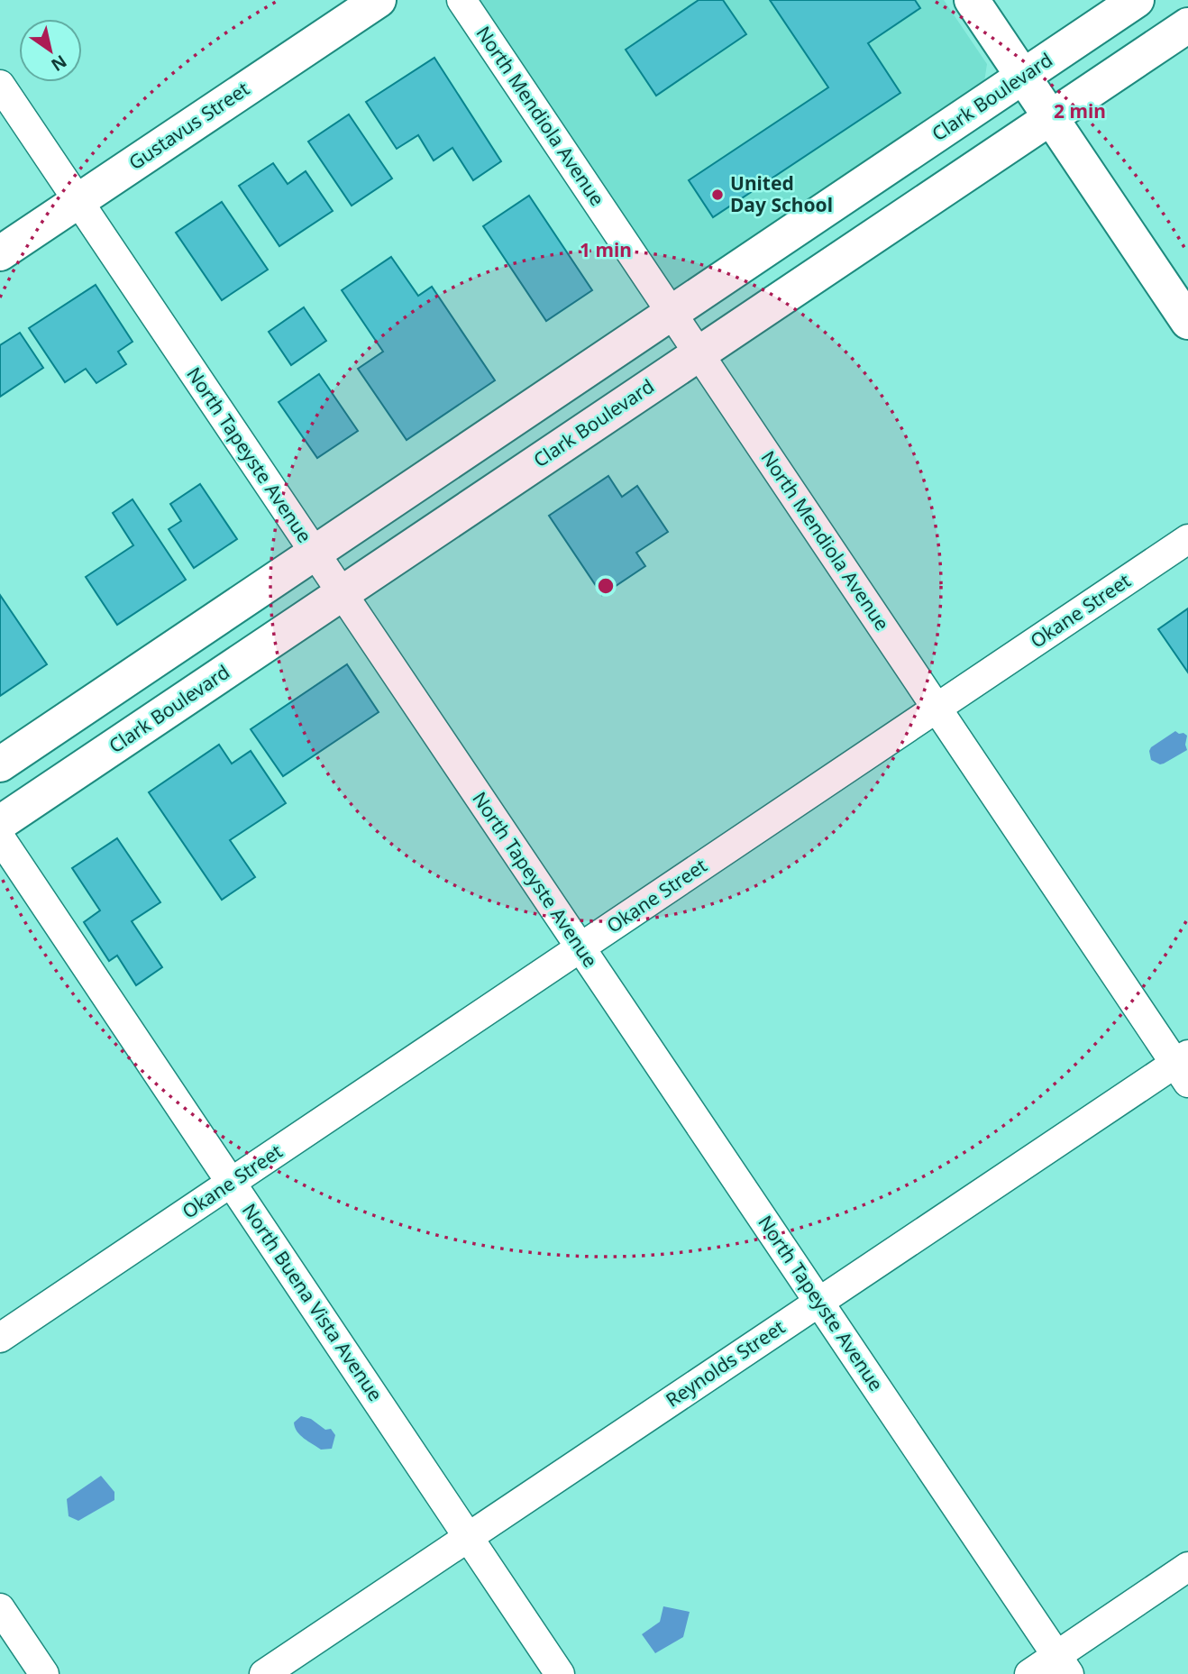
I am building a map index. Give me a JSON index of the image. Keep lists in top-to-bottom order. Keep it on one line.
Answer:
{"streets":{"main road":["Clark Boulevard","Gustavus Street"],"street":["North Mendiola Avenue","North Tapeyste Avenue","Okane Street","North Buena Vista Avenue","Reynolds Street"]},"crossings":[["Clark Boulevard","North Mendiola Avenue"],["Clark Boulevard","North Tapeyste Avenue"],["North Mendiola Avenue","Okane Street"],["North Mendiola Avenue","Reynolds Street"],["Gustavus Street","North Tapeyste Avenue"],["North Tapeyste Avenue","Okane Street"],["North Tapeyste Avenue","Reynolds Street"],["Okane Street","North Buena Vista Avenue"],["North Buena Vista Avenue","Reynolds Street"]],"places":["United Day School"],"north":"bottom right","rings":["2 min","1 min"]}
